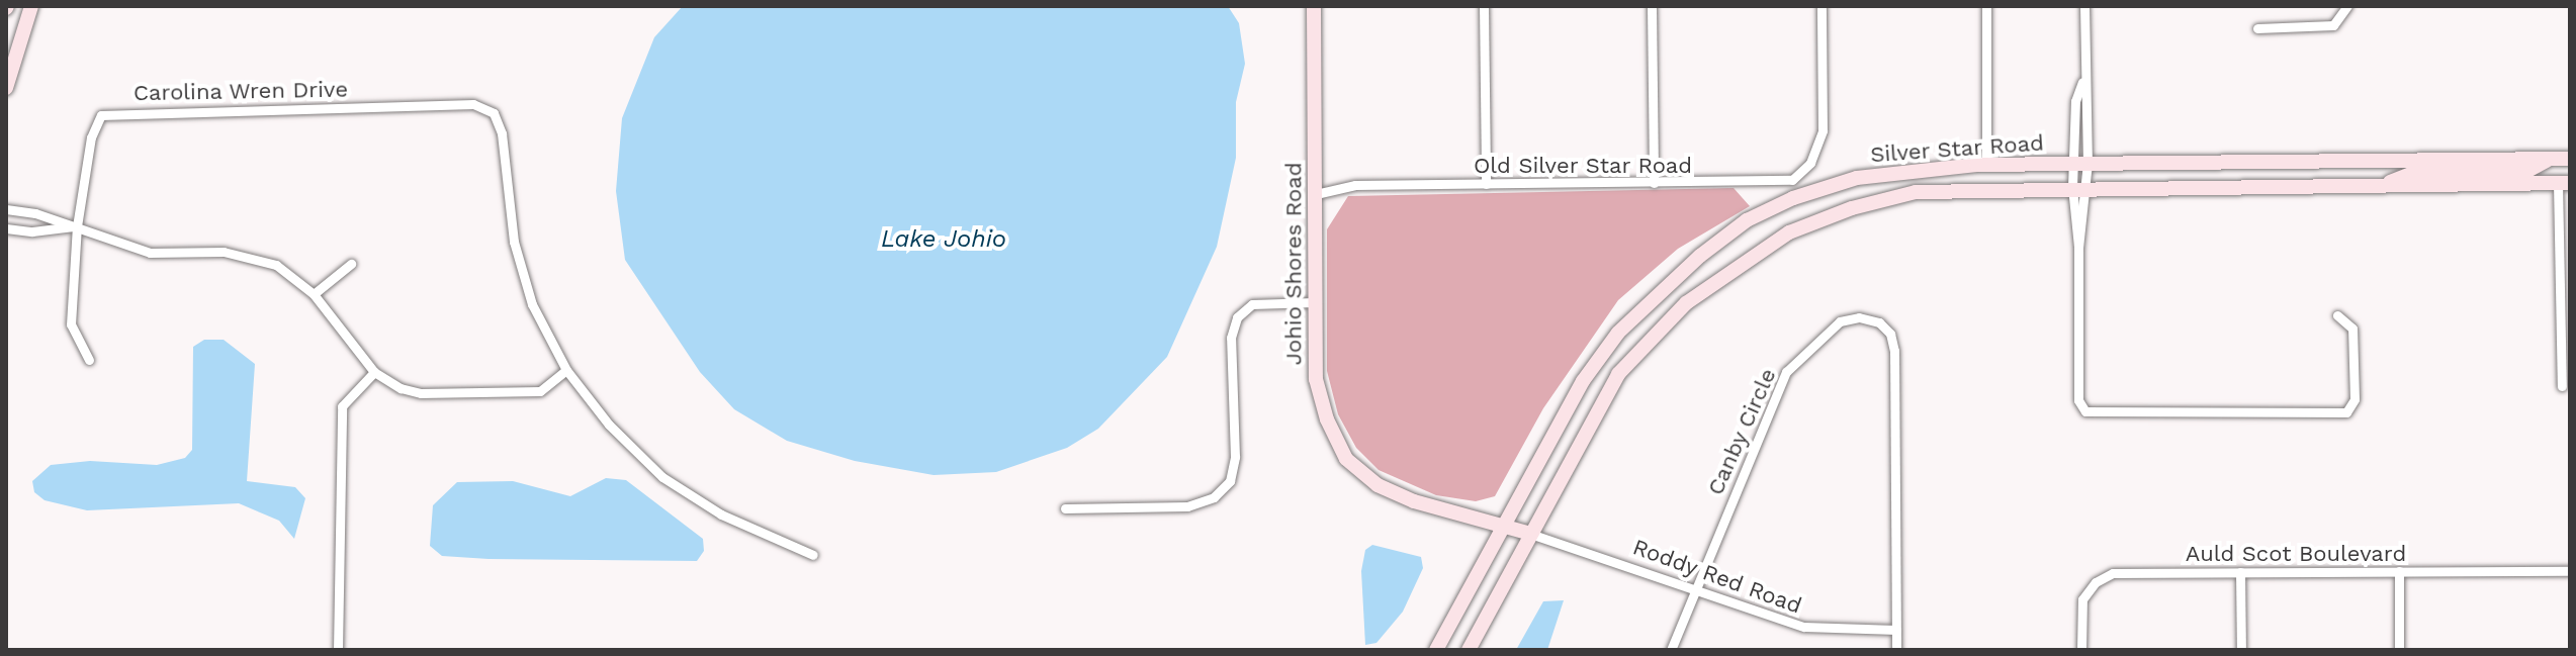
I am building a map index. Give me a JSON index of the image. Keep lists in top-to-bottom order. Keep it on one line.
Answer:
{"streets":{"main road":["Silver Star Road","Johio Shores Road"],"street":["Carolina Wren Drive","Old Silver Star Road","Canby Circle","Auld Scot Boulevard","Roddy Red Road"]},"crossings":[["Silver Star Road","Johio Shores Road"],["Silver Star Road","Roddy Red Road"],["Old Silver Star Road","Johio Shores Road"],["Johio Shores Road","Roddy Red Road"],["Canby Circle","Roddy Red Road"]],"water":["Lake Johio"]}
